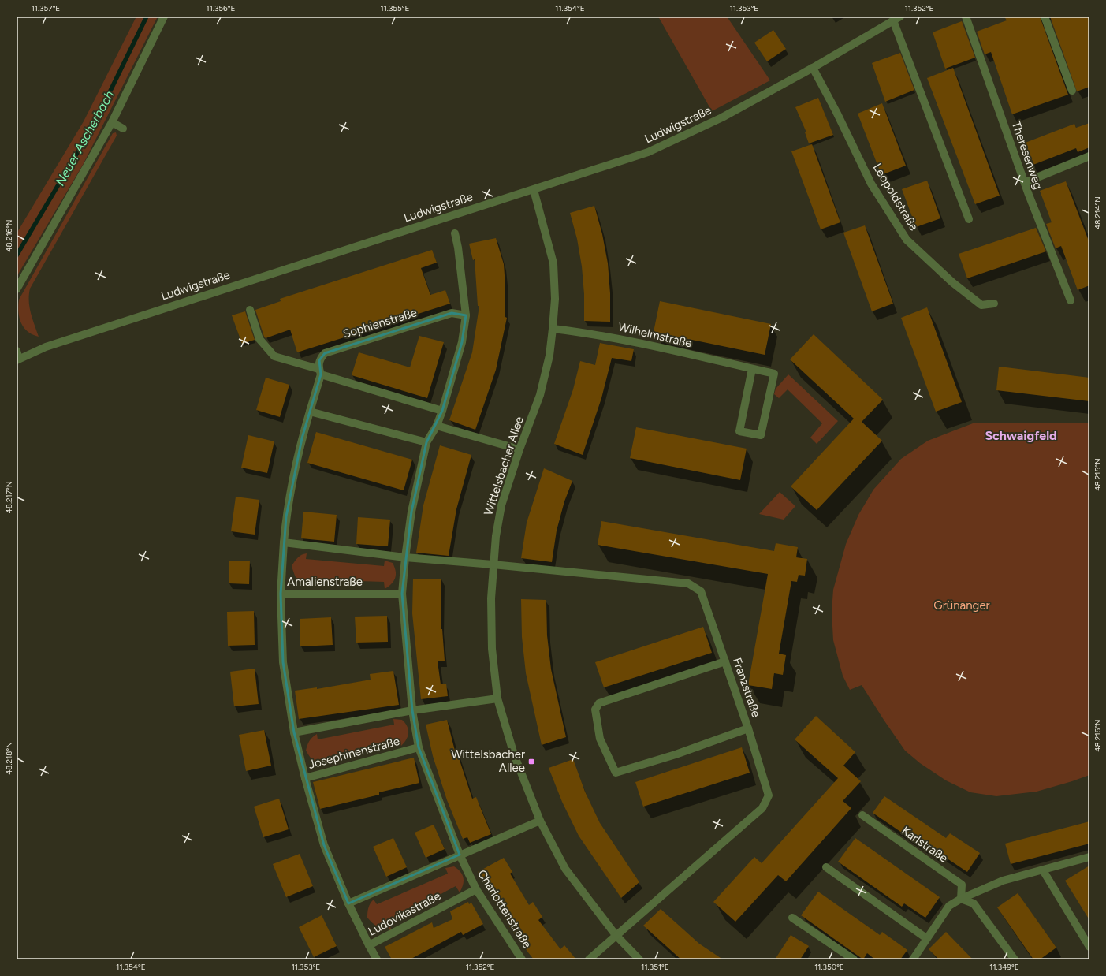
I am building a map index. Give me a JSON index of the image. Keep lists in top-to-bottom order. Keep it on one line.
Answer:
{"streets":{"street":["Ludwigstraße","Theresenweg","Leopoldstraße","Sophienstraße","Wilhelmstraße","Wittelsbacher Allee","Amalienstraße","Franzstraße","Josephinenstraße","Karlstraße","Charlottenstraße","Ludovikastraße"]},"crossings":[["Ludwigstraße","Leopoldstraße"],["Ludwigstraße","Wittelsbacher Allee"],["Sophienstraße","Amalienstraße"],["Wilhelmstraße","Wittelsbacher Allee"],["Wittelsbacher Allee","Franzstraße"],["Amalienstraße","Josephinenstraße"],["Josephinenstraße","Ludovikastraße"],["Charlottenstraße","Ludovikastraße"]],"districts":["Schwaigfeld"],"water":["Neuer Ascherbach"],"parks":["Grünanger"],"places":{"transit":["Wittelsbacher Allee"]},"coordinates":["11.357°E","11.356°E","11.355°E","11.354°E","11.353°E","11.352°E","48.214°N","48.216°N","48.215°N","48.217°N","48.218°N","11.351°E","11.350°E","11.349°E"]}
